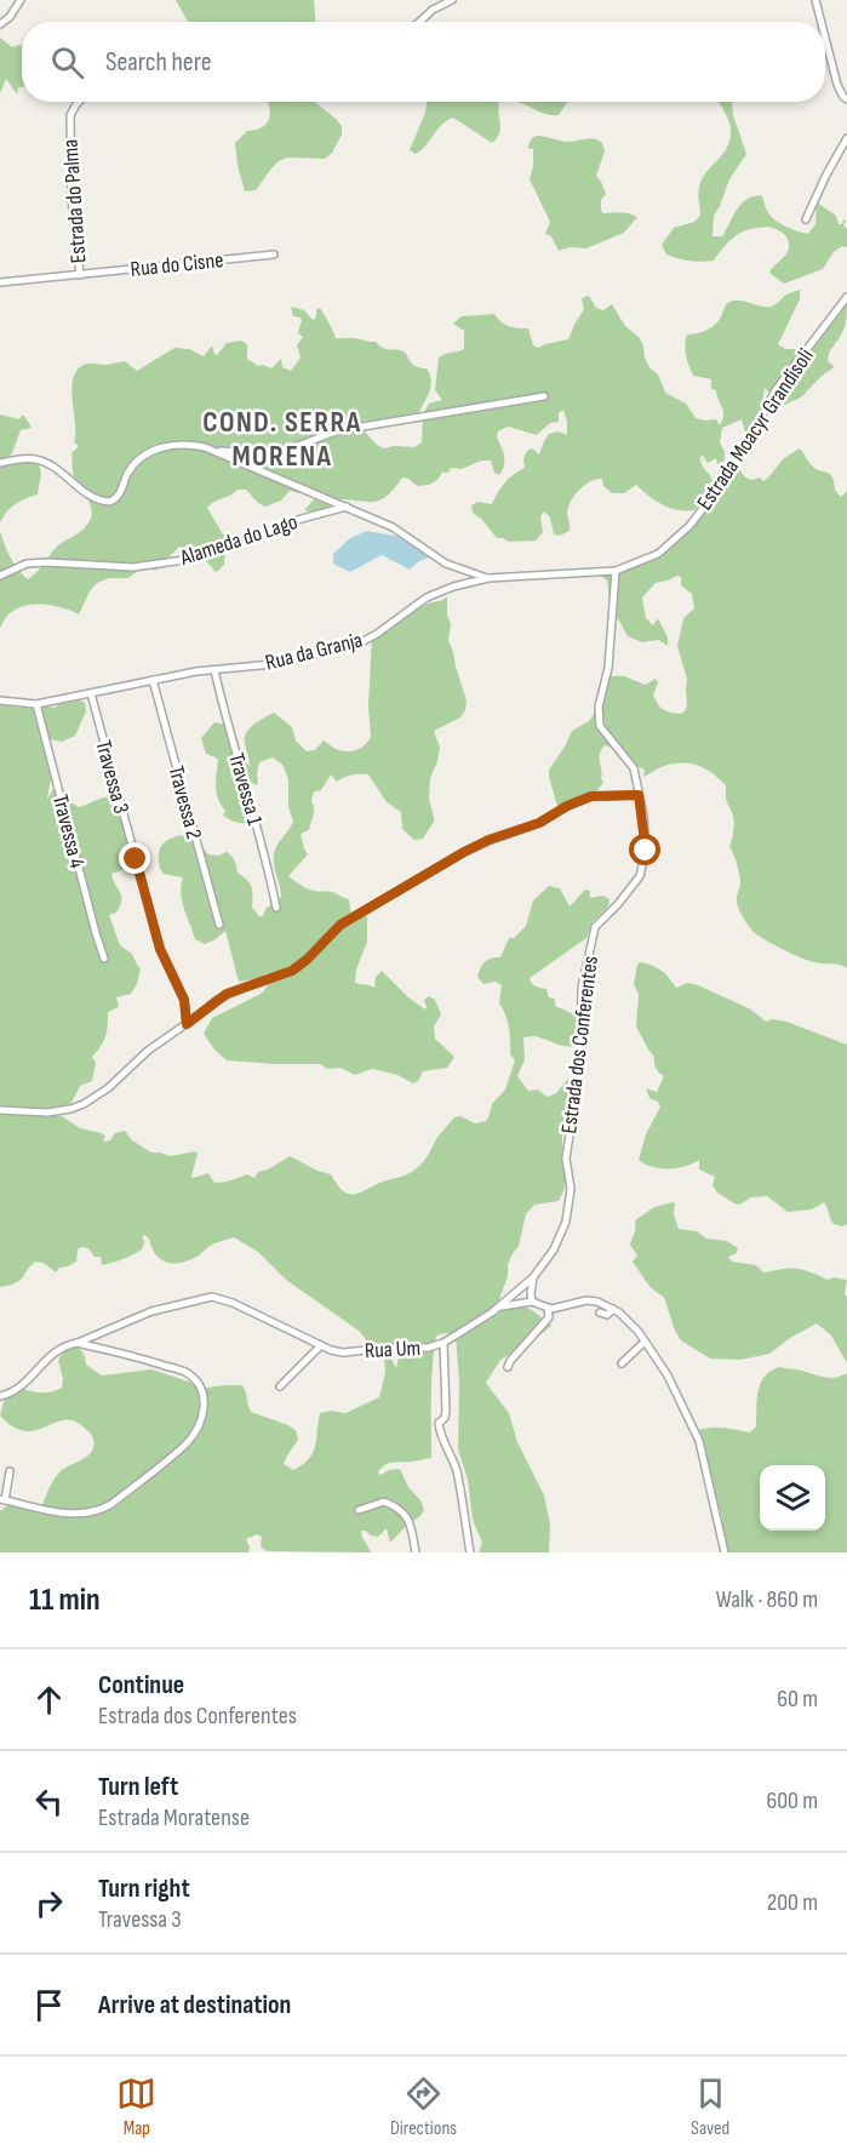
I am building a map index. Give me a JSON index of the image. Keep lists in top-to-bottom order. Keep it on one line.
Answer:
{"streets":{"street":["Estrada do Palma","Rua do Cisne","Estrada Moacyr Grandisoli","Alameda do Lago","Rua da Granja","Travessa 3","Travessa 1","Travessa 2","Travessa 4","Estrada dos Conferentes","Rua Um"]},"crossings":[["Estrada do Palma","Rua do Cisne"],["Estrada Moacyr Grandisoli","Rua da Granja"],["Estrada Moacyr Grandisoli","Estrada dos Conferentes"],["Rua da Granja","Travessa 3"],["Rua da Granja","Travessa 1"],["Rua da Granja","Travessa 2"],["Rua da Granja","Travessa 4"],["Rua da Granja","Estrada dos Conferentes"],["Estrada dos Conferentes","Rua Um"]],"districts":["COND. SERRA MORENA"],"page":{"search":"Search here","heading":["11 min","Walk · 860 m"],"list":[["Continue","Estrada dos Conferentes","60 m"],["Turn left","Estrada Moratense","600 m"],["Turn right","Travessa 3","200 m"],"Arrive at destination"],"nav":["Map","Directions","Saved"]}}
